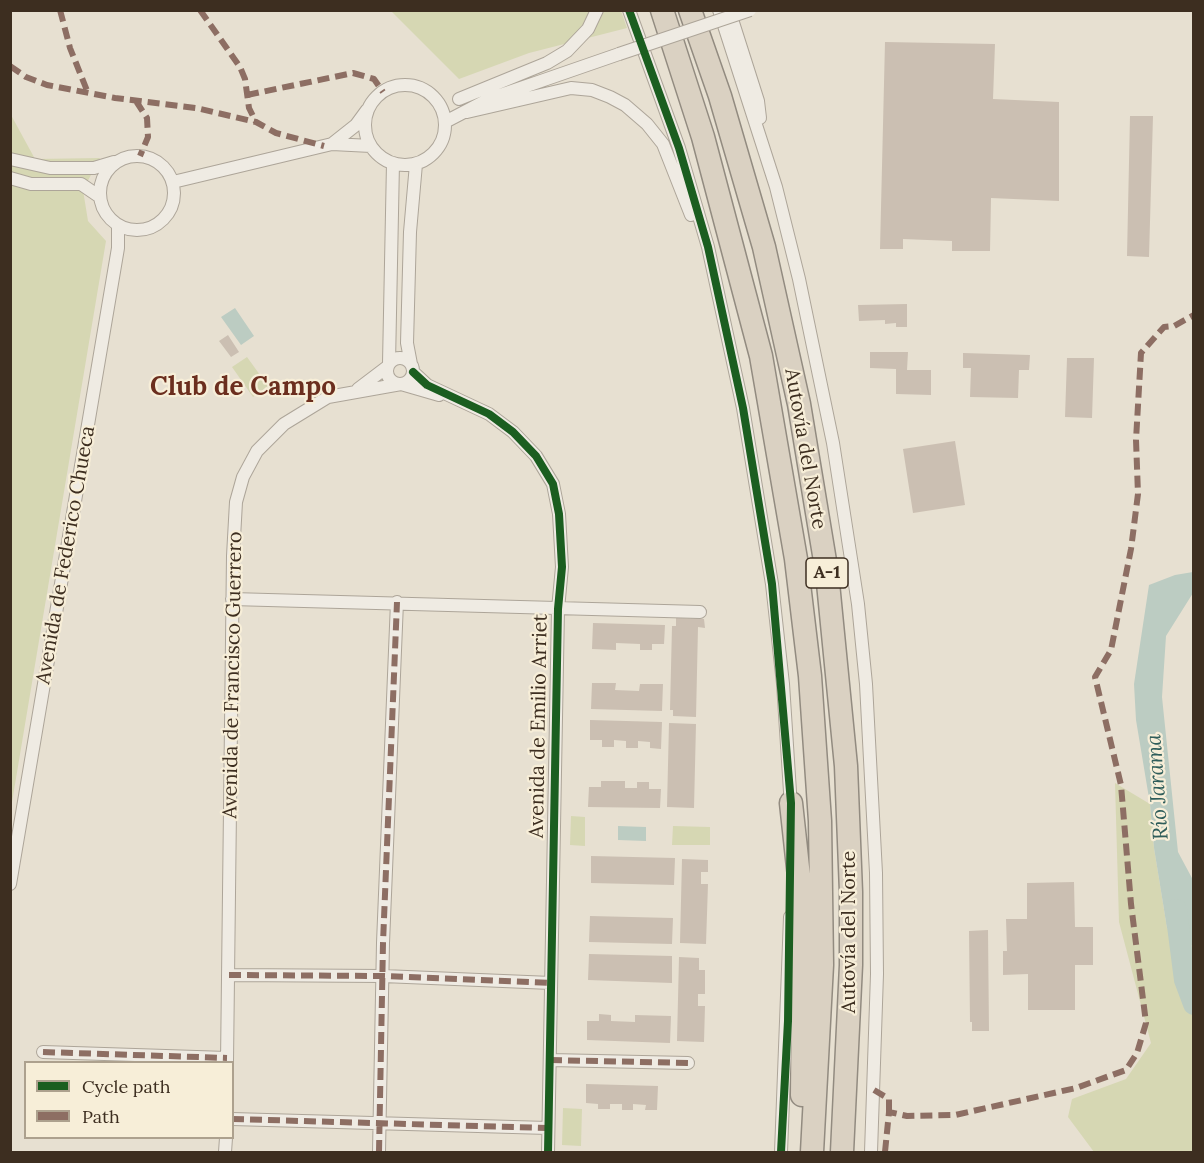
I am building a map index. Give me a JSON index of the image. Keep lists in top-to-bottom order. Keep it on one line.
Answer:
{"streets":{"highway":["Autovía del Norte","A-1"],"street":["Avenida de Federico Chueca","Avenida de Francisco Guerrero","Avenida de Emilio Arriet"]},"crossings":[["Avenida de Francisco Guerrero","Avenida de Emilio Arriet"]],"districts":["Club de Campo"],"water":["Río Jarama"],"legend":["Cycle path","Path"]}
